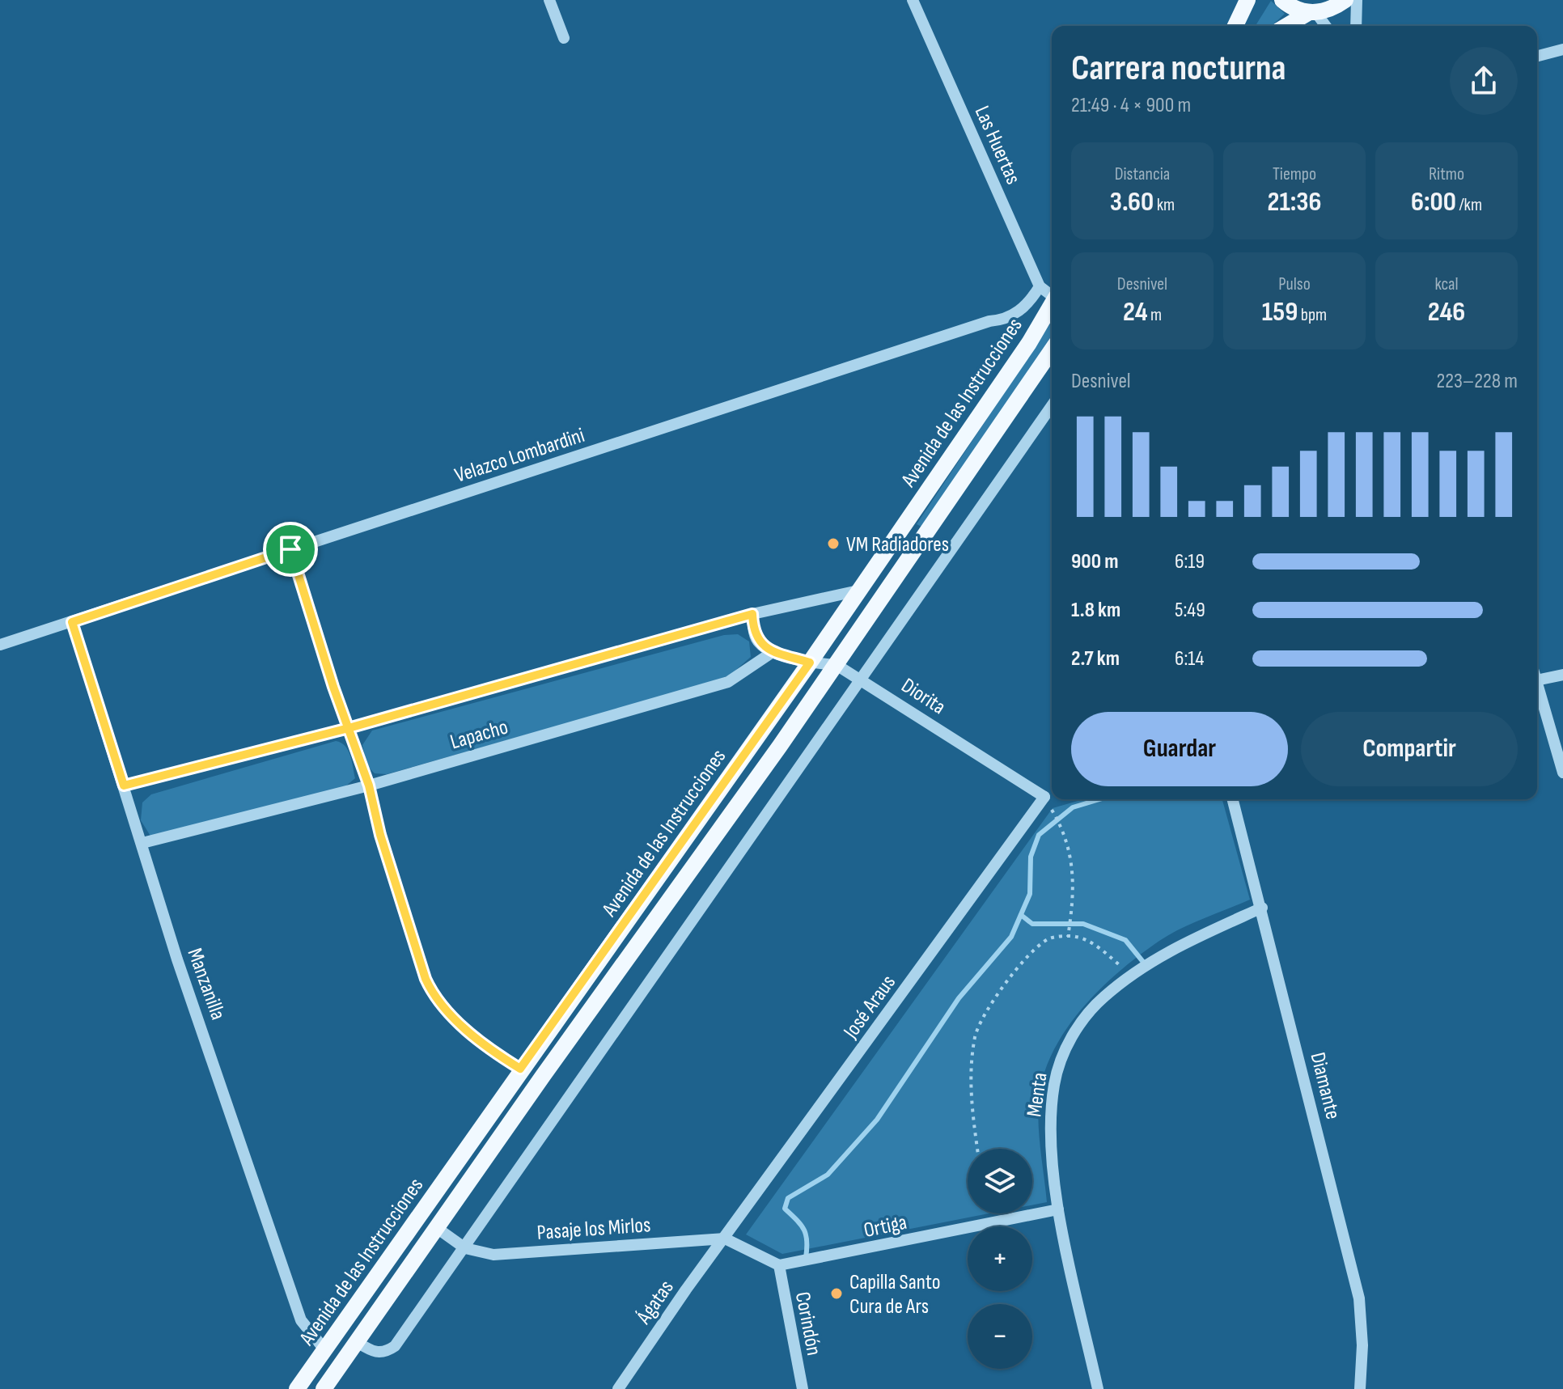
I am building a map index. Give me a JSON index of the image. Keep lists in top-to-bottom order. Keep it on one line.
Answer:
{"streets":{"main road":["Avenida de las Instrucciones"],"street":["Las Huertas","Velazco Lombardini","Diorita","Lapacho","Manzanilla","José Araus","Diamante","Menta","Ortiga","Pasaje los Mirlos","Ágatas","Corindón"]},"crossings":[["Las Huertas","Velazco Lombardini"],["Avenida de las Instrucciones","Diorita"],["Avenida de las Instrucciones","Lapacho"],["Avenida de las Instrucciones","Manzanilla"],["Avenida de las Instrucciones","Pasaje los Mirlos"],["Velazco Lombardini","Manzanilla"],["Diorita","Lapacho"],["Diorita","José Araus"],["Lapacho","Manzanilla"],["José Araus","Pasaje los Mirlos"],["José Araus","Ágatas"],["Diamante","Menta"],["Menta","Ortiga"],["Ortiga","Corindón"],["Pasaje los Mirlos","Ágatas"]],"places":["VM Radiadores","Capilla Santo Cura de Ars"],"page":{"heading":["Carrera nocturna","21:49 · 4 × 900 m"],"stats":[["Distancia","3.60 km"],["Tiempo","21:36"],["Ritmo","6:00 /km"],["Desnivel","24 m"],["Pulso","159 bpm"],["kcal","246"]],"chart":["Desnivel","223–228 m"],"list":[{"name":"900 m","note":"6:19"},{"name":"1.8 km","note":"5:49"},{"name":"2.7 km","note":"6:14"}],"buttons":["Guardar","Compartir"],"map_buttons":["+","−"]}}
